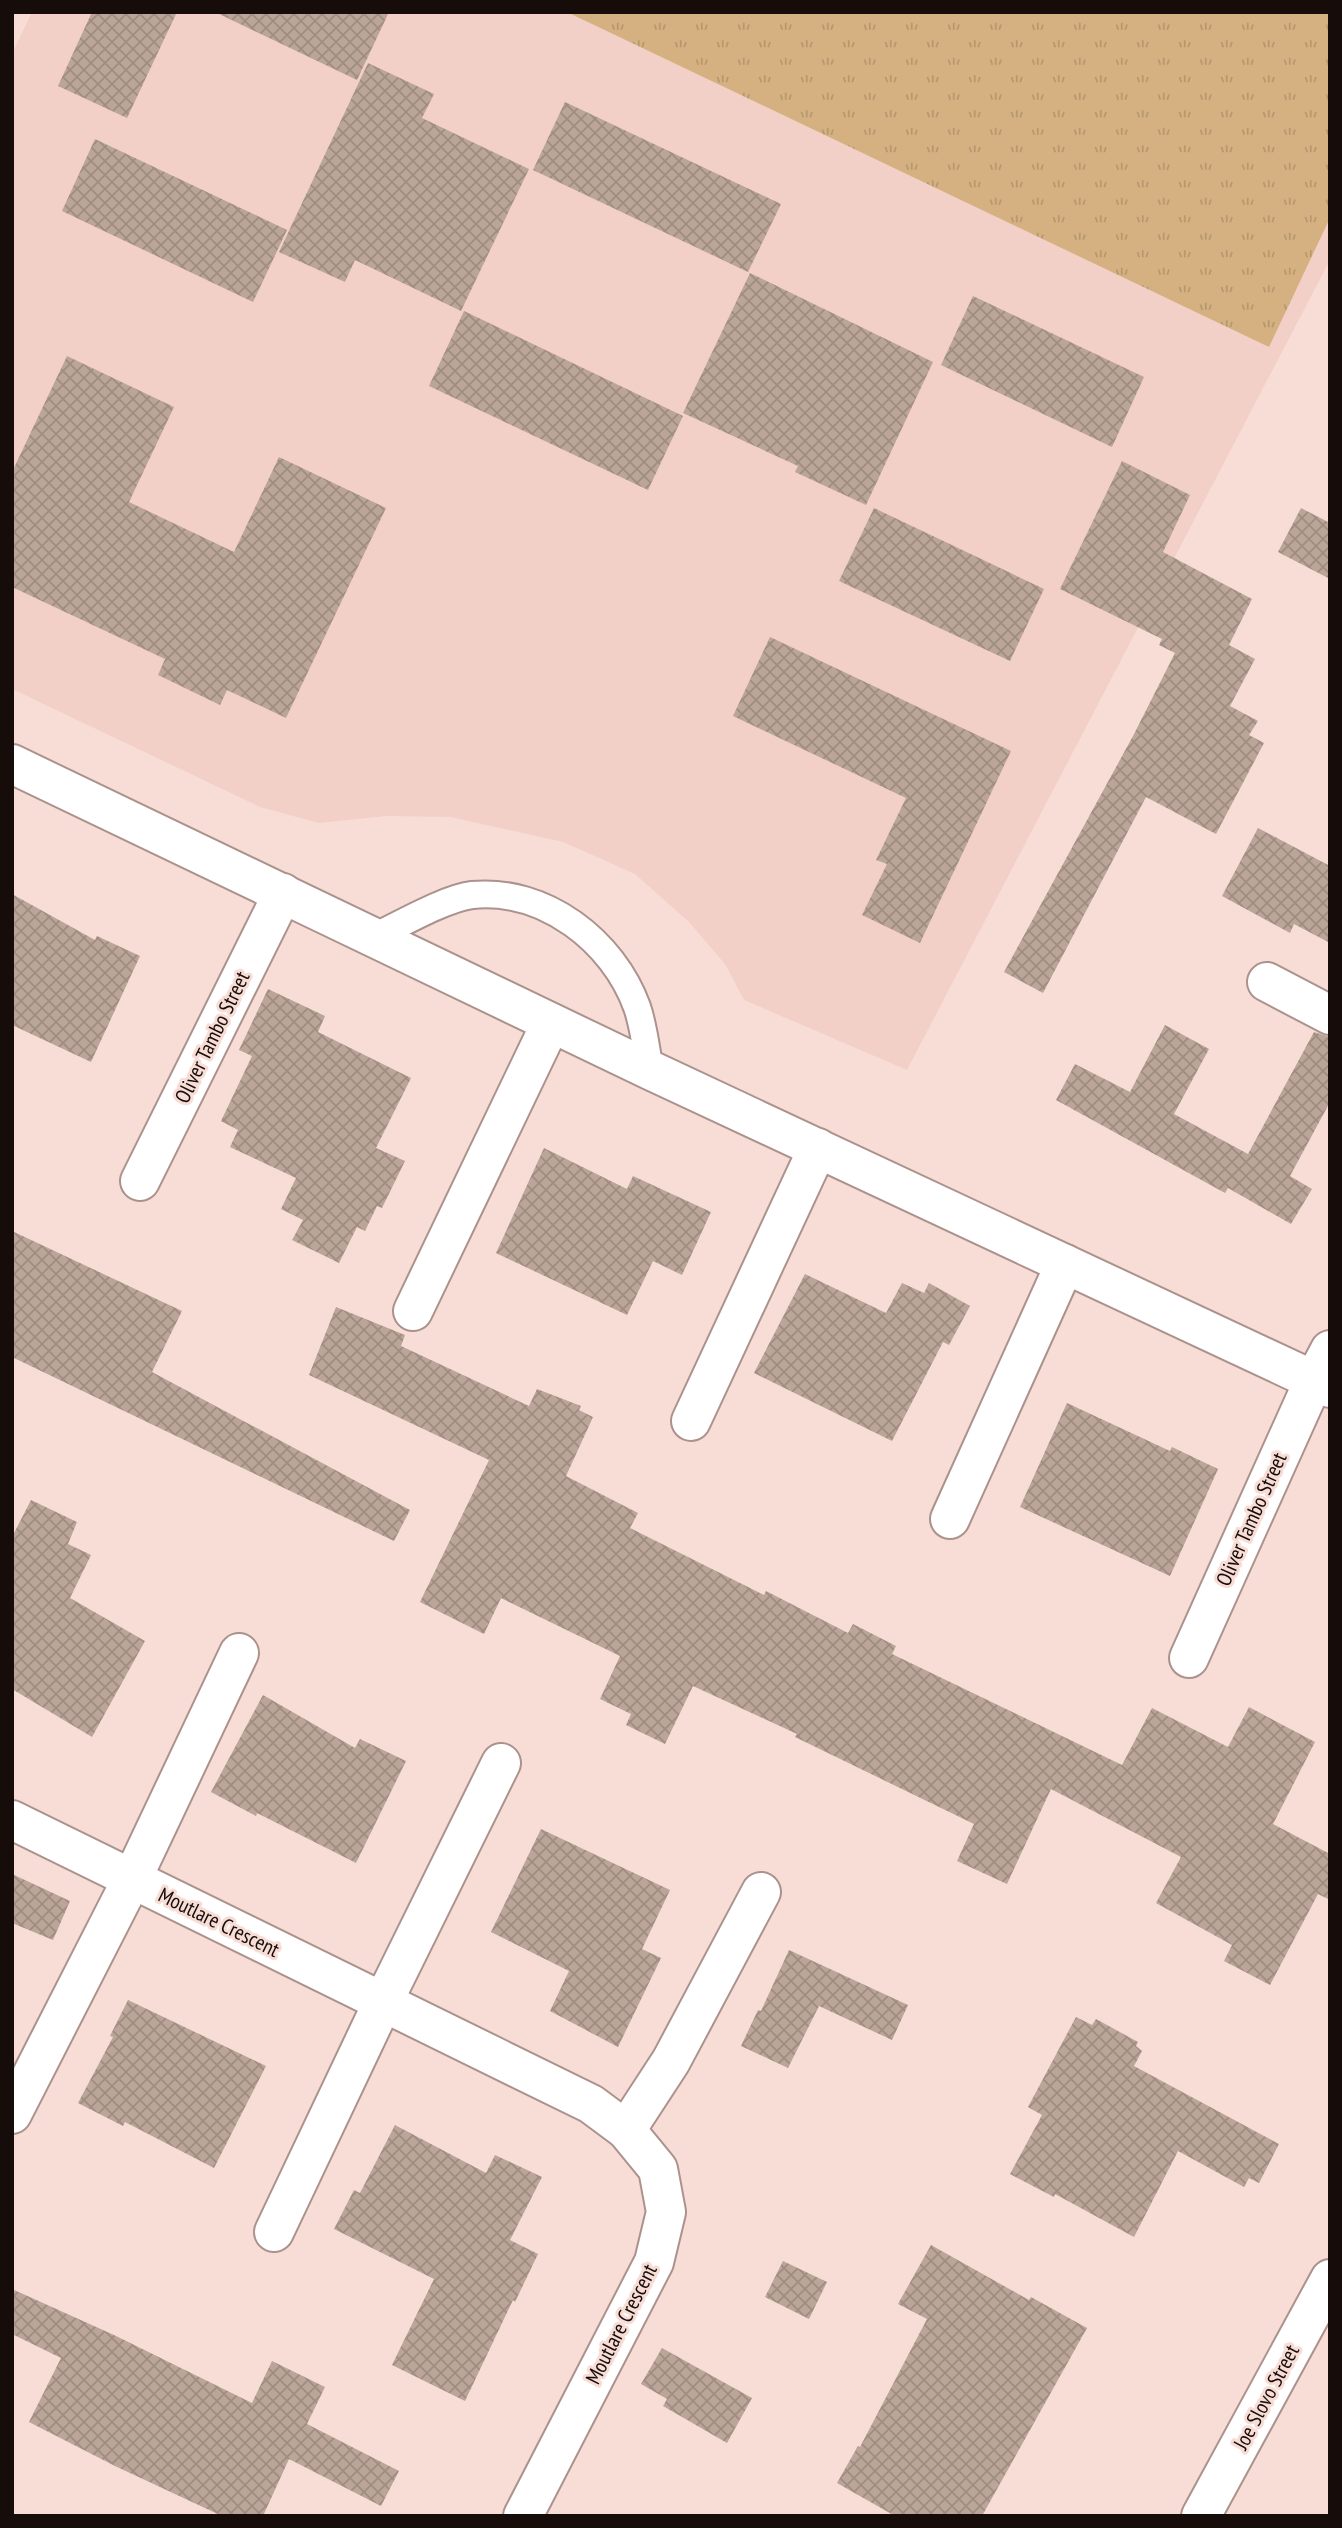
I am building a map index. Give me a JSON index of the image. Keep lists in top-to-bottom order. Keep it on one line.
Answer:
{"streets":{"street":["Oliver Tambo Street","Moutlare Crescent","Joe Slovo Street"]}}
